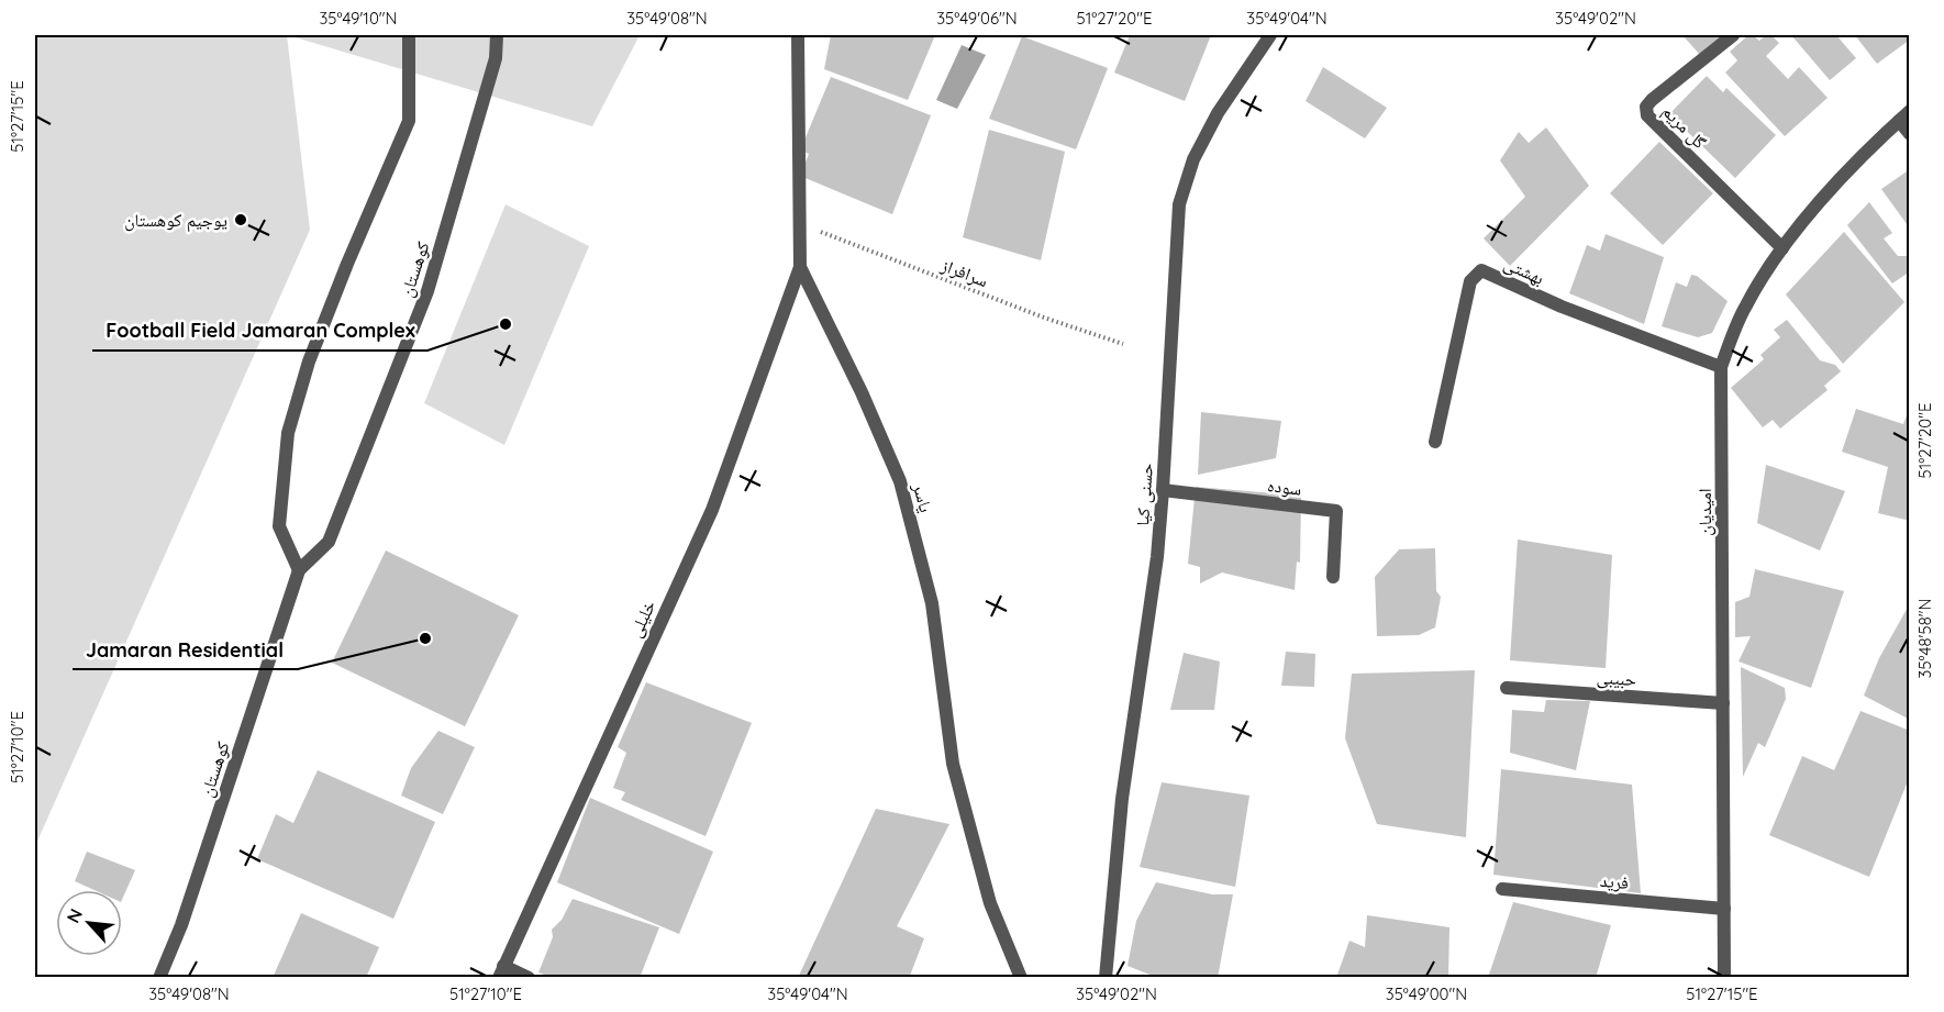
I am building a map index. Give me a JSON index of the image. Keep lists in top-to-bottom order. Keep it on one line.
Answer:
{"streets":{"street":["گل مریم","کوهستان","بهشتی","سوده","حسنی کیا","یاسر","امیدیان","خلیلی","حبیبی","فرید"],"path":["سرافراز"]},"crossings":[["گل مریم","امیدیان"],["بهشتی","امیدیان"],["سرافراز","یاسر"],["سوده","حسنی کیا"],["یاسر","خلیلی"],["امیدیان","حبیبی"],["امیدیان","فرید"]],"places":["یوجیم کوهستان","Football Field Jamaran Complex","Jamaran Residential"],"north":"top left","coordinates":["35°49'10\"N","35°49'08\"N","35°49'06\"N","51°27'20\"E","35°49'04\"N","35°49'02\"N","51°27'15\"E","35°48'58\"N","51°27'10\"E","35°49'00\"N"]}
